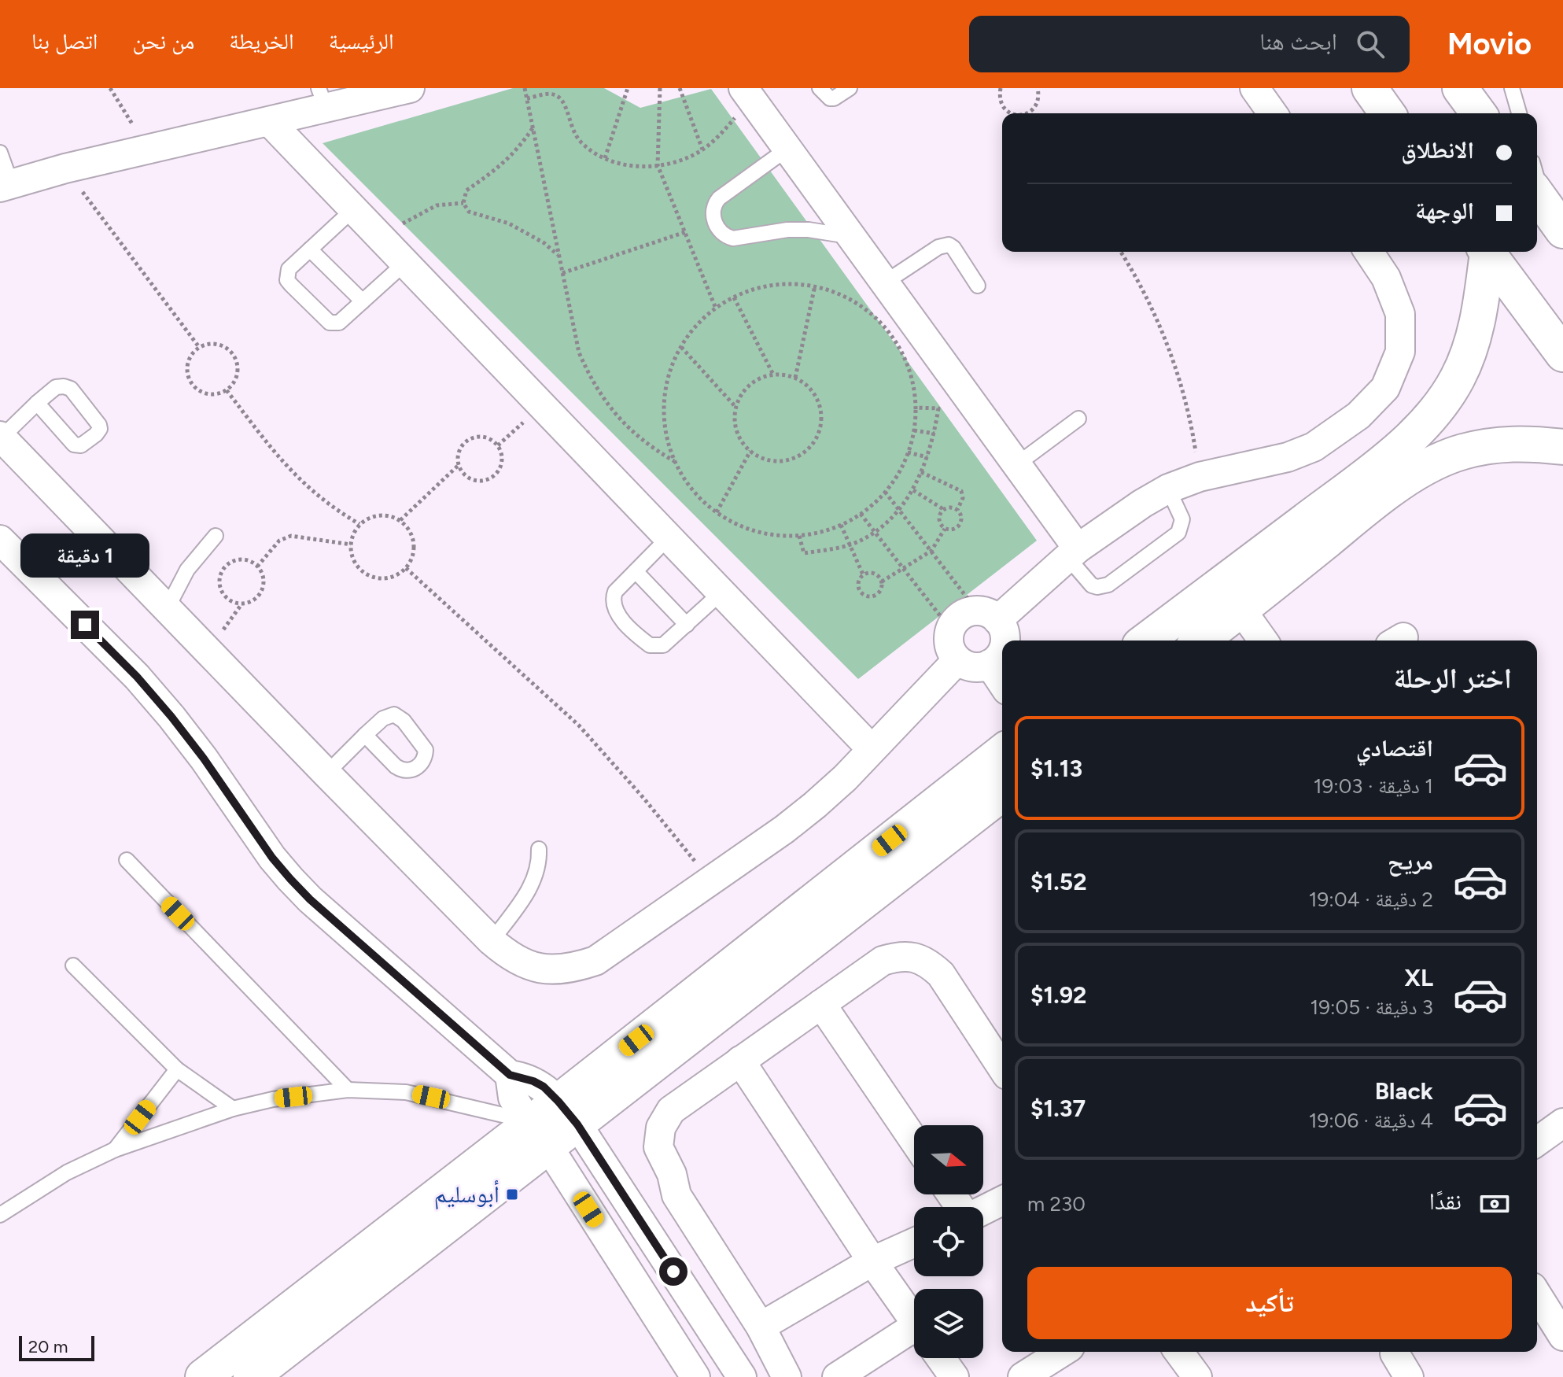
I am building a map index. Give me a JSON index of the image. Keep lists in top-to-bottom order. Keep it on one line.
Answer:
{"places":{"transit":["أبوسليم"]},"scale_bar":"20 m","north":"right","page":{"header":"Movio","search":"ابحث هنا","nav":["الرئيسية","الخريطة","من نحن","اتصل بنا"],"banner":["الانطلاق","الوجهة"],"bubble":"1 دقيقة","heading":"اختر الرحلة","list":[{"name":"اقتصادي","note":"1 دقيقة · 19:03","value":"$1.13"},{"name":"مريح","note":"2 دقيقة · 19:04","value":"$1.52"},{"name":"XL","note":"3 دقيقة · 19:05","value":"$1.92"},{"name":"Black","note":"4 دقيقة · 19:06","value":"$1.37"}],"pay":["نقدًا","230 m"],"buttons":"تأكيد","scale":"20 m"}}
